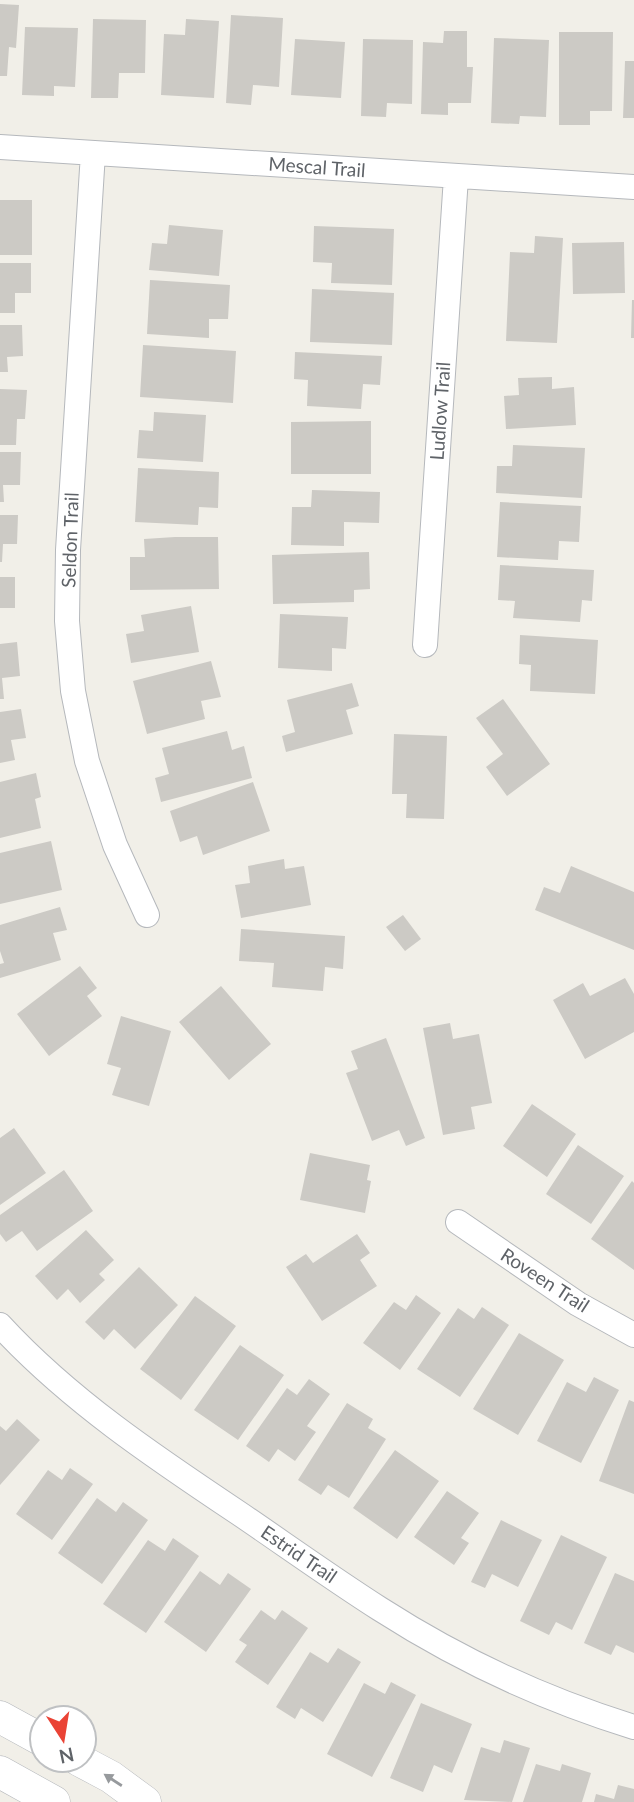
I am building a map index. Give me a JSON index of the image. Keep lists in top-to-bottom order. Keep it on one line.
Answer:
{"streets":{"street":["Mescal Trail","Ludlow Trail","Seldon Trail","Roveen Trail","Estrid Trail"]},"crossings":[["Mescal Trail","Ludlow Trail"],["Mescal Trail","Seldon Trail"]],"north":"bottom"}
